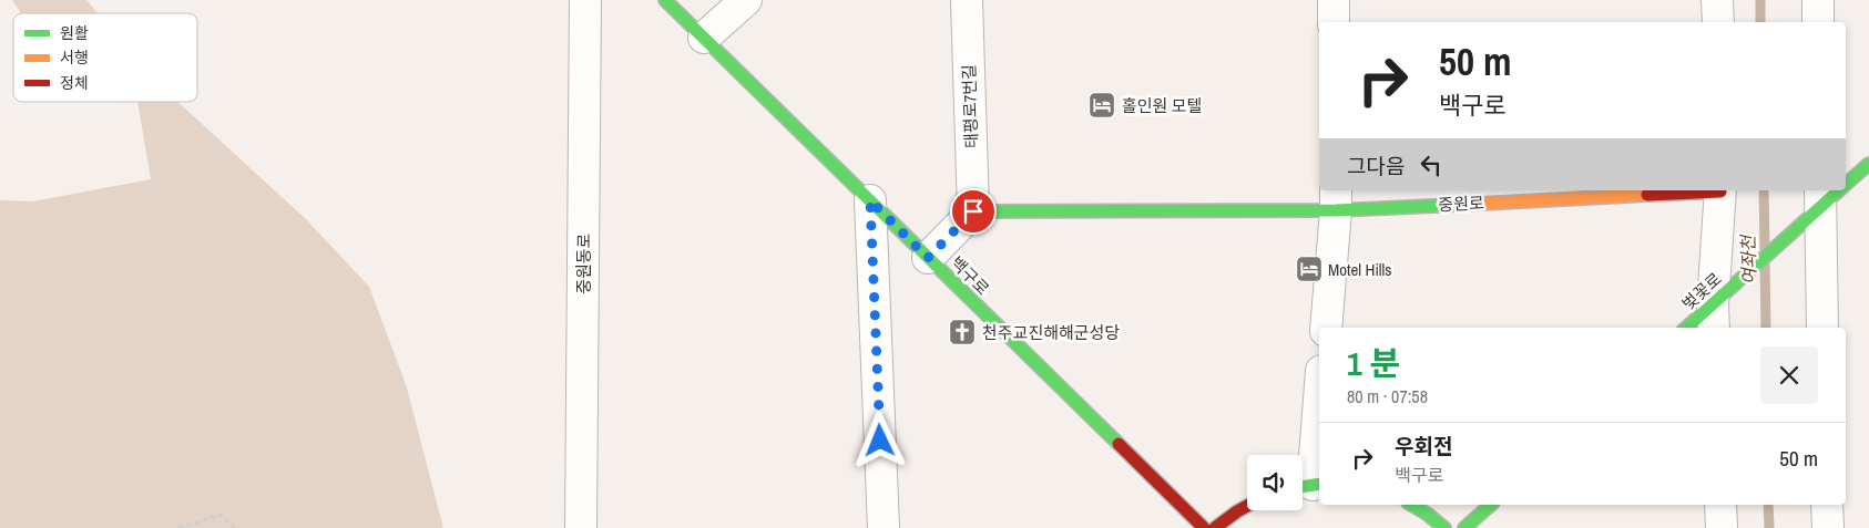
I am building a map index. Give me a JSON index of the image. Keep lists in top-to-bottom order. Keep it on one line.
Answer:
{"streets":{"street":["태평로7번길","중원로","중원동로","백구로","벚꽃로"]},"crossings":[["태평로7번길","중원로"]],"water":["여좌천"],"places":{"hotel":["홀인원 모텔","Motel Hills"],"church":["천주교진해해군성당"]},"legend":["원활","서행","정체"],"page":{"turn":["50 m","백구로"],"then":"그다음","heading":["1 분","80 m · 07:58"],"list":[{"name":"우회전","note":"백구로","value":"50 m"}]}}
